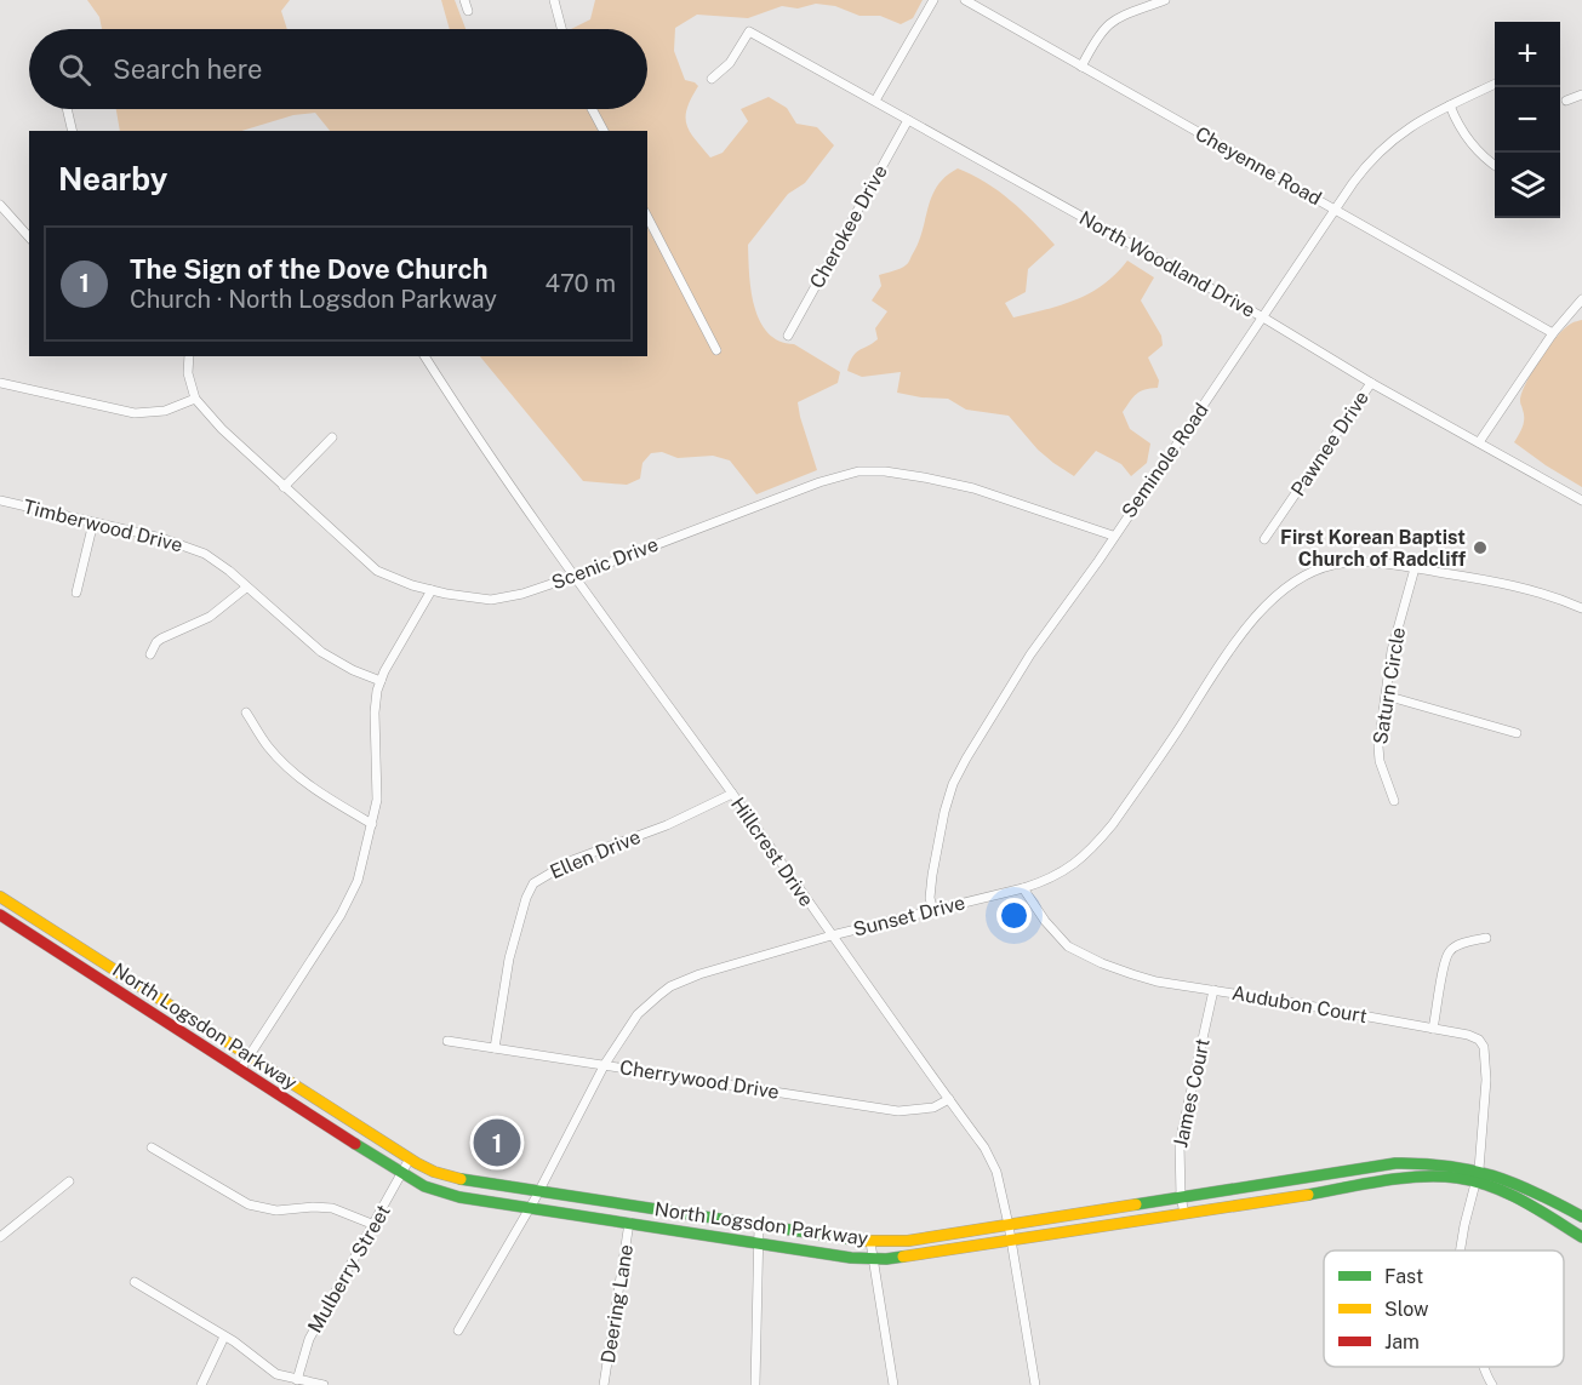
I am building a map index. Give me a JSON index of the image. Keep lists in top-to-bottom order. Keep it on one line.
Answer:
{"streets":{"main road":["North Logsdon Parkway"],"street":["Cheyenne Road","Cherokee Drive","North Woodland Drive","Pawnee Drive","Seminole Road","Timberwood Drive","Scenic Drive","Saturn Circle","Hillcrest Drive","Ellen Drive","Sunset Drive","Audubon Court","Cherrywood Drive","James Court","Mulberry Street","Deering Lane"]},"crossings":[["Cheyenne Road","Seminole Road"],["Cherokee Drive","North Woodland Drive"],["North Woodland Drive","Pawnee Drive"],["North Woodland Drive","Seminole Road"],["Seminole Road","Scenic Drive"],["Seminole Road","Sunset Drive"],["Scenic Drive","Hillcrest Drive"],["Saturn Circle","Sunset Drive"],["Hillcrest Drive","Ellen Drive"],["Hillcrest Drive","Sunset Drive"],["Hillcrest Drive","North Logsdon Parkway"],["Hillcrest Drive","Cherrywood Drive"],["Ellen Drive","Cherrywood Drive"],["Sunset Drive","Audubon Court"],["Sunset Drive","North Logsdon Parkway"],["Sunset Drive","Cherrywood Drive"],["Audubon Court","North Logsdon Parkway"],["Audubon Court","James Court"],["North Logsdon Parkway","James Court"],["North Logsdon Parkway","Mulberry Street"],["North Logsdon Parkway","Deering Lane"]],"places":["First Korean Baptist Church of Radcliff"],"legend":["Fast","Slow","Jam"],"page":{"map_buttons":["+","−"],"search":"Search here","heading":"Nearby","list":[{"mark":"1","name":"The Sign of the Dove Church","note":"Church · North Logsdon Parkway","value":"470 m"}],"pins":"1"}}
